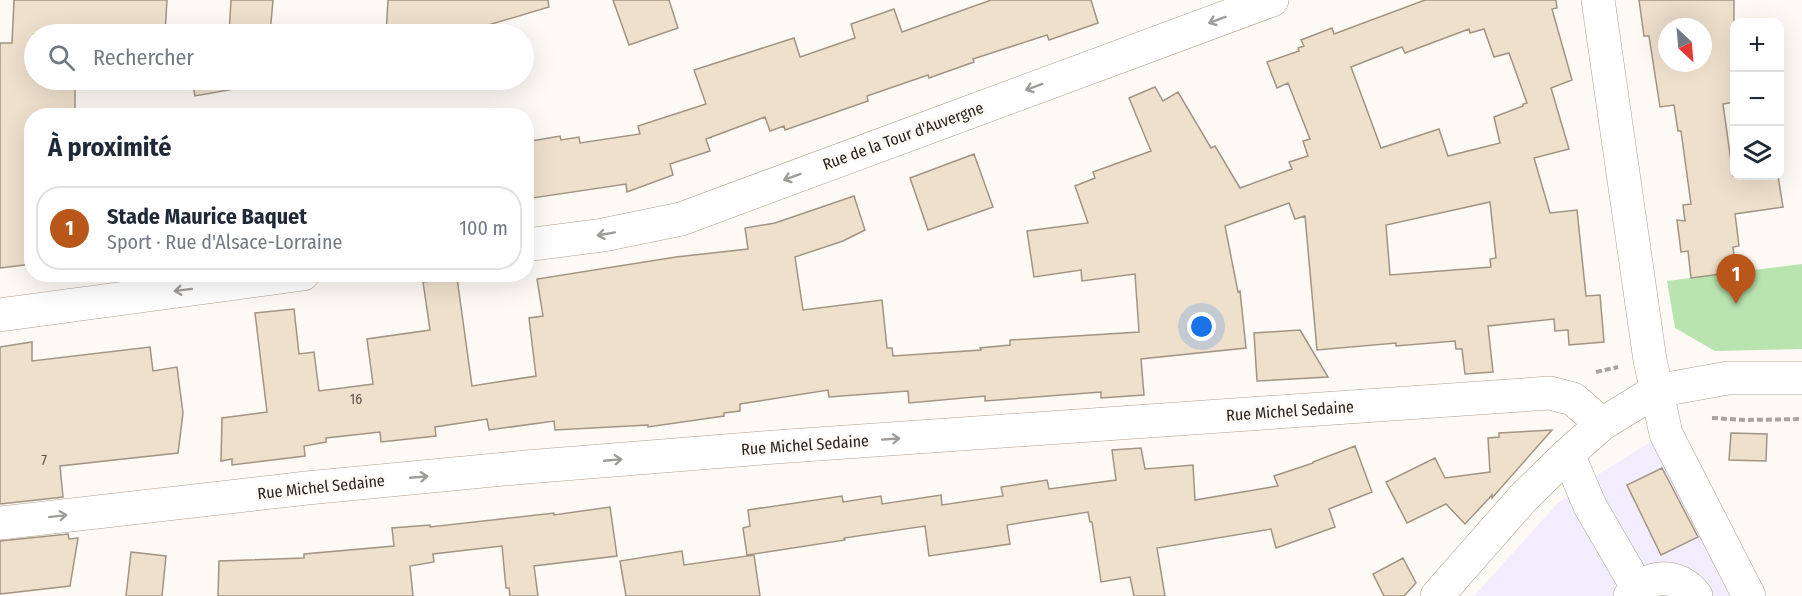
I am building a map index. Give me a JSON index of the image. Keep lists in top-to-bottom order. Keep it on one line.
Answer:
{"streets":{"street":["Rue de la Tour d'Auvergne","Rue Michel Sedaine"]},"one_way":["Rue de la Tour d'Auvergne","Rue Michel Sedaine"],"house_numbers":["16","7"],"north":"bottom right","page":{"map_buttons":["+","−"],"search":"Rechercher","heading":"À proximité","list":[{"mark":"1","name":"Stade Maurice Baquet","note":"Sport · Rue d'Alsace-Lorraine","value":"100 m"}],"pins":"1"}}
